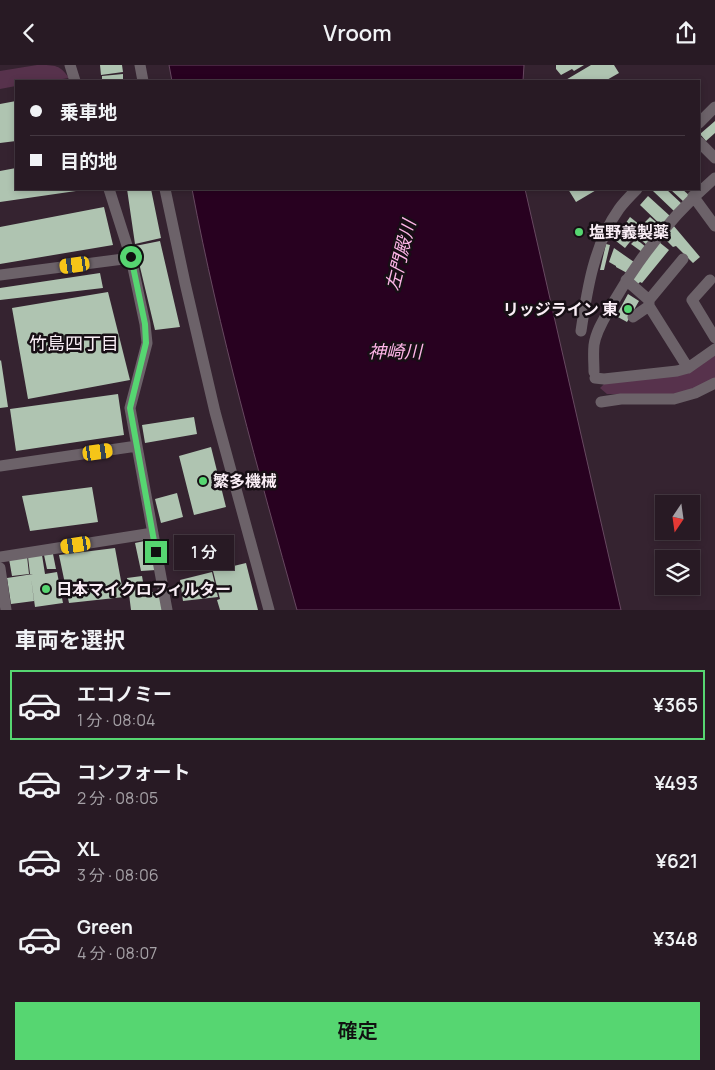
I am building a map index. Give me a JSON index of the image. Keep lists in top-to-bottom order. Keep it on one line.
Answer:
{"districts":["竹島四丁目"],"water":["左門殿川","神崎川"],"places":["塩野義製薬","リッジライン 東","繁多機械","日本マイクロフィルター"],"north":"bottom","page":{"header":"Vroom","banner":["乗車地","目的地"],"bubble":"1 分","heading":"車両を選択","list":[{"name":"エコノミー","note":"1 分 · 08:04","value":"¥365"},{"name":"コンフォート","note":"2 分 · 08:05","value":"¥493"},{"name":"XL","note":"3 分 · 08:06","value":"¥621"},{"name":"Green","note":"4 分 · 08:07","value":"¥348"}],"buttons":"確定"}}
